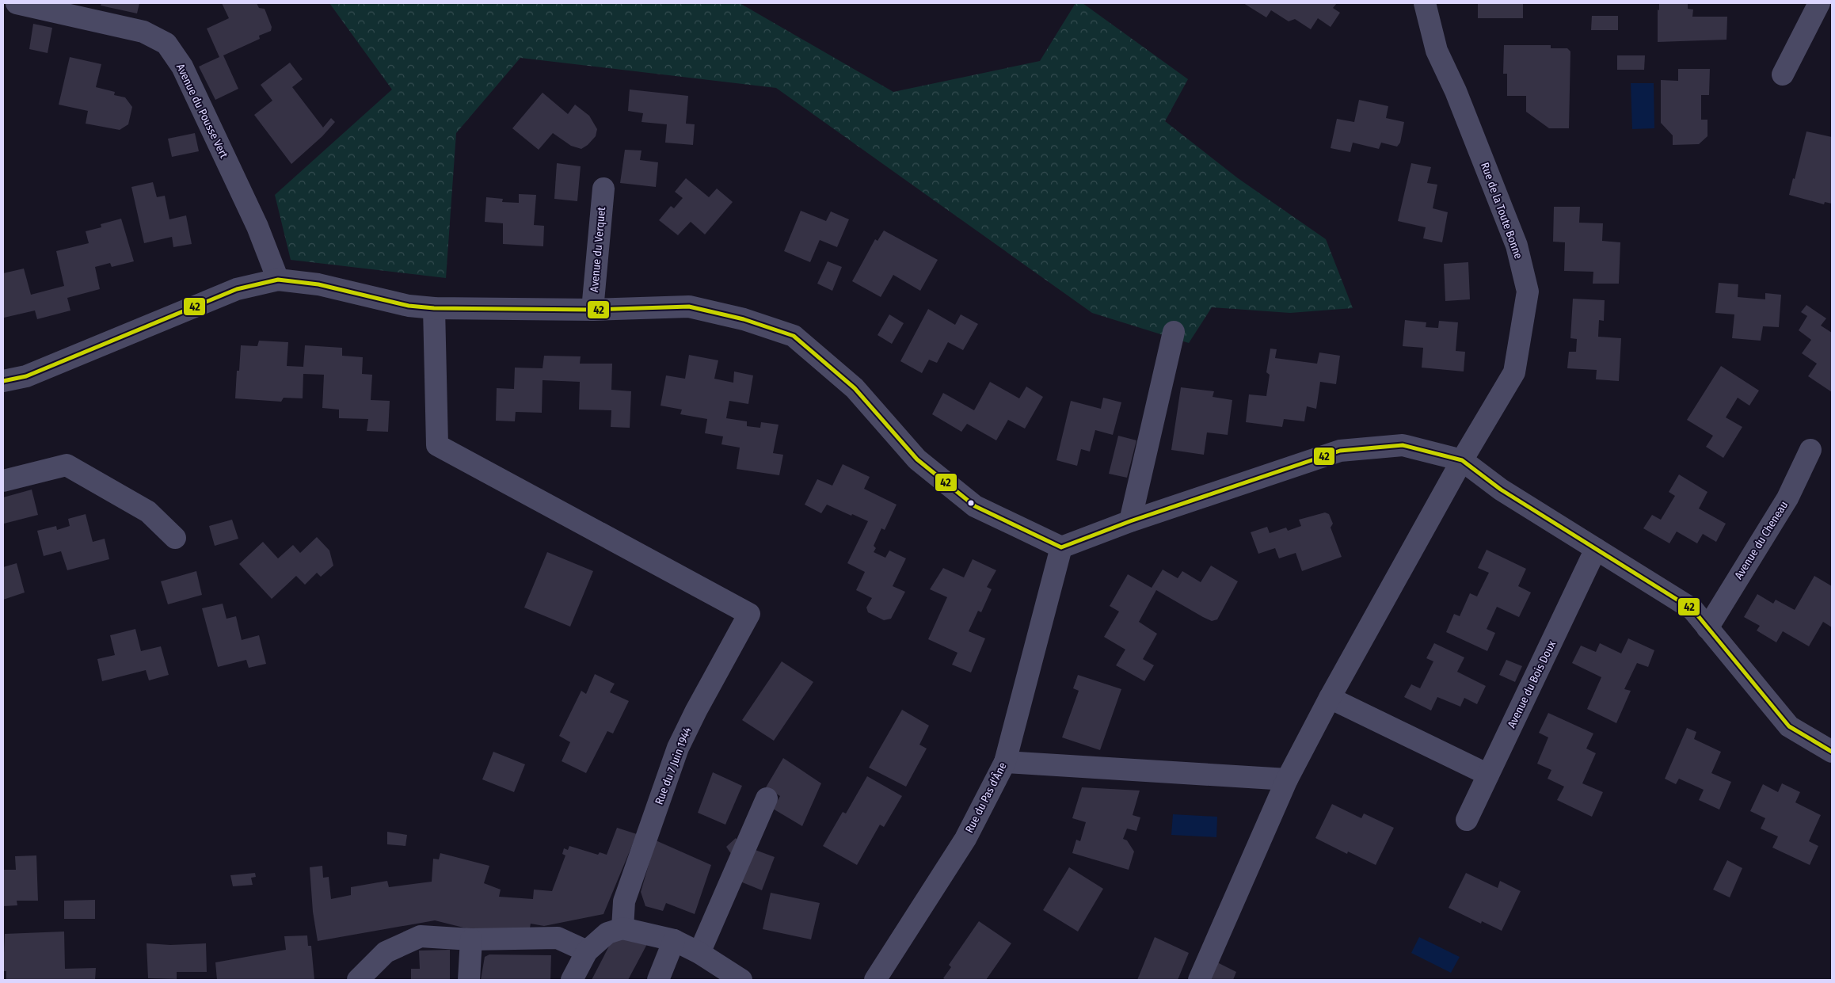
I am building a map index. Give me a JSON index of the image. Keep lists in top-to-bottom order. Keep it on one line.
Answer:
{"streets":{"street":["Avenue du Pousse Vert","Rue de la Toute Bonne","Avenue du Verquet","Avenue du Cheneau","Avenue du Bois Doux","Rue du 7 Juin 1944","Rue du Pas d'Âne"]},"lines":["transit line 42"]}
